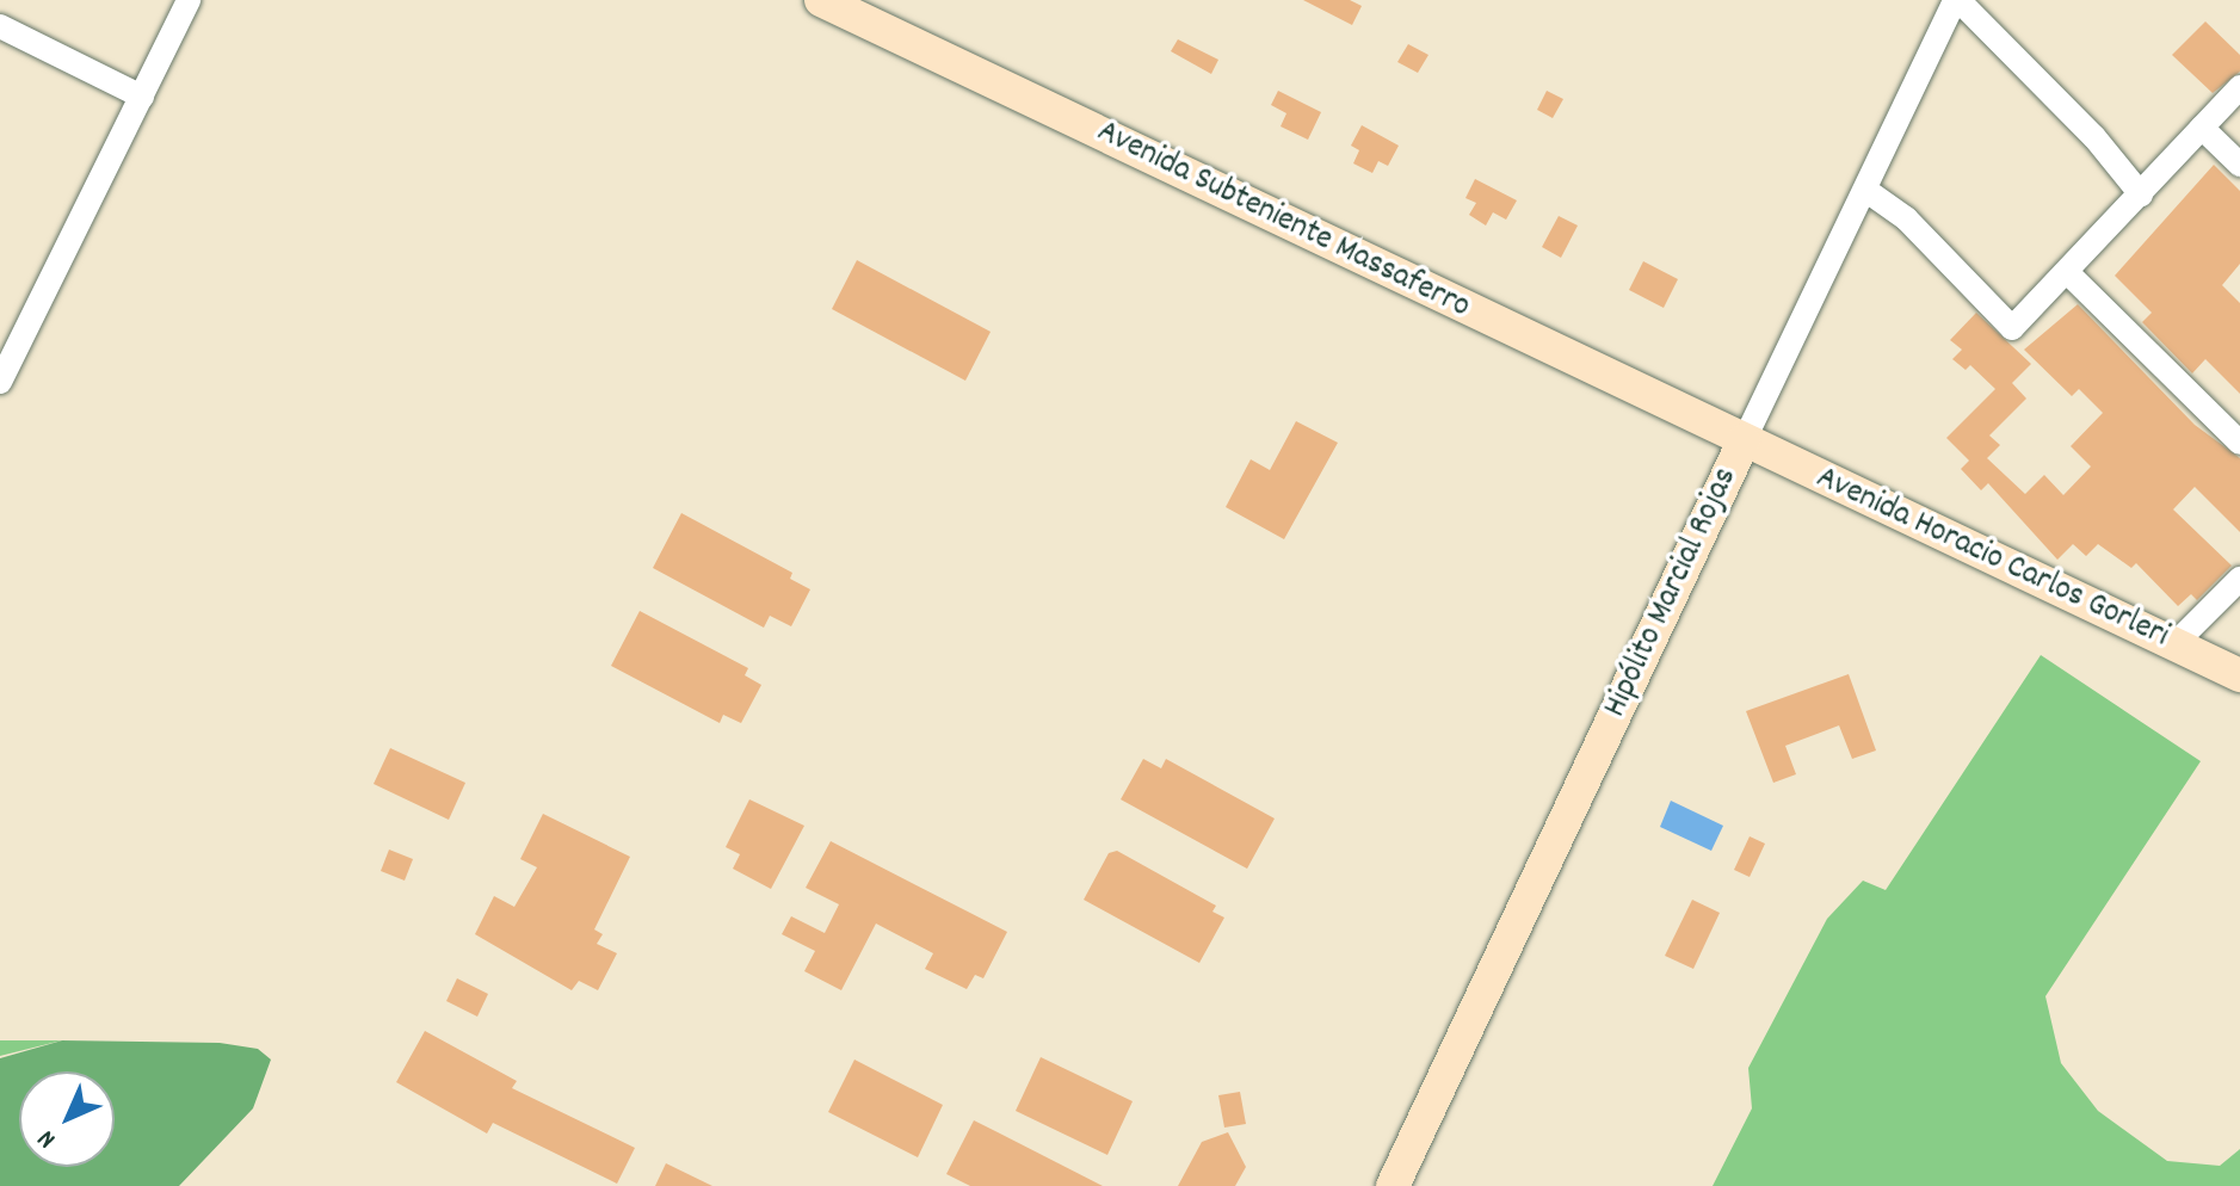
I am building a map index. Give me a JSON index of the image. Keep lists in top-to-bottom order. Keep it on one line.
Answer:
{"streets":{"main road":["Avenida Subteniente Massaferro","Avenida Horacio Carlos Gorleri","Hipólito Marcial Rojas"]},"crossings":[["Avenida Subteniente Massaferro","Avenida Horacio Carlos Gorleri"],["Avenida Subteniente Massaferro","Hipólito Marcial Rojas"],["Avenida Horacio Carlos Gorleri","Hipólito Marcial Rojas"]],"north":"bottom left"}
